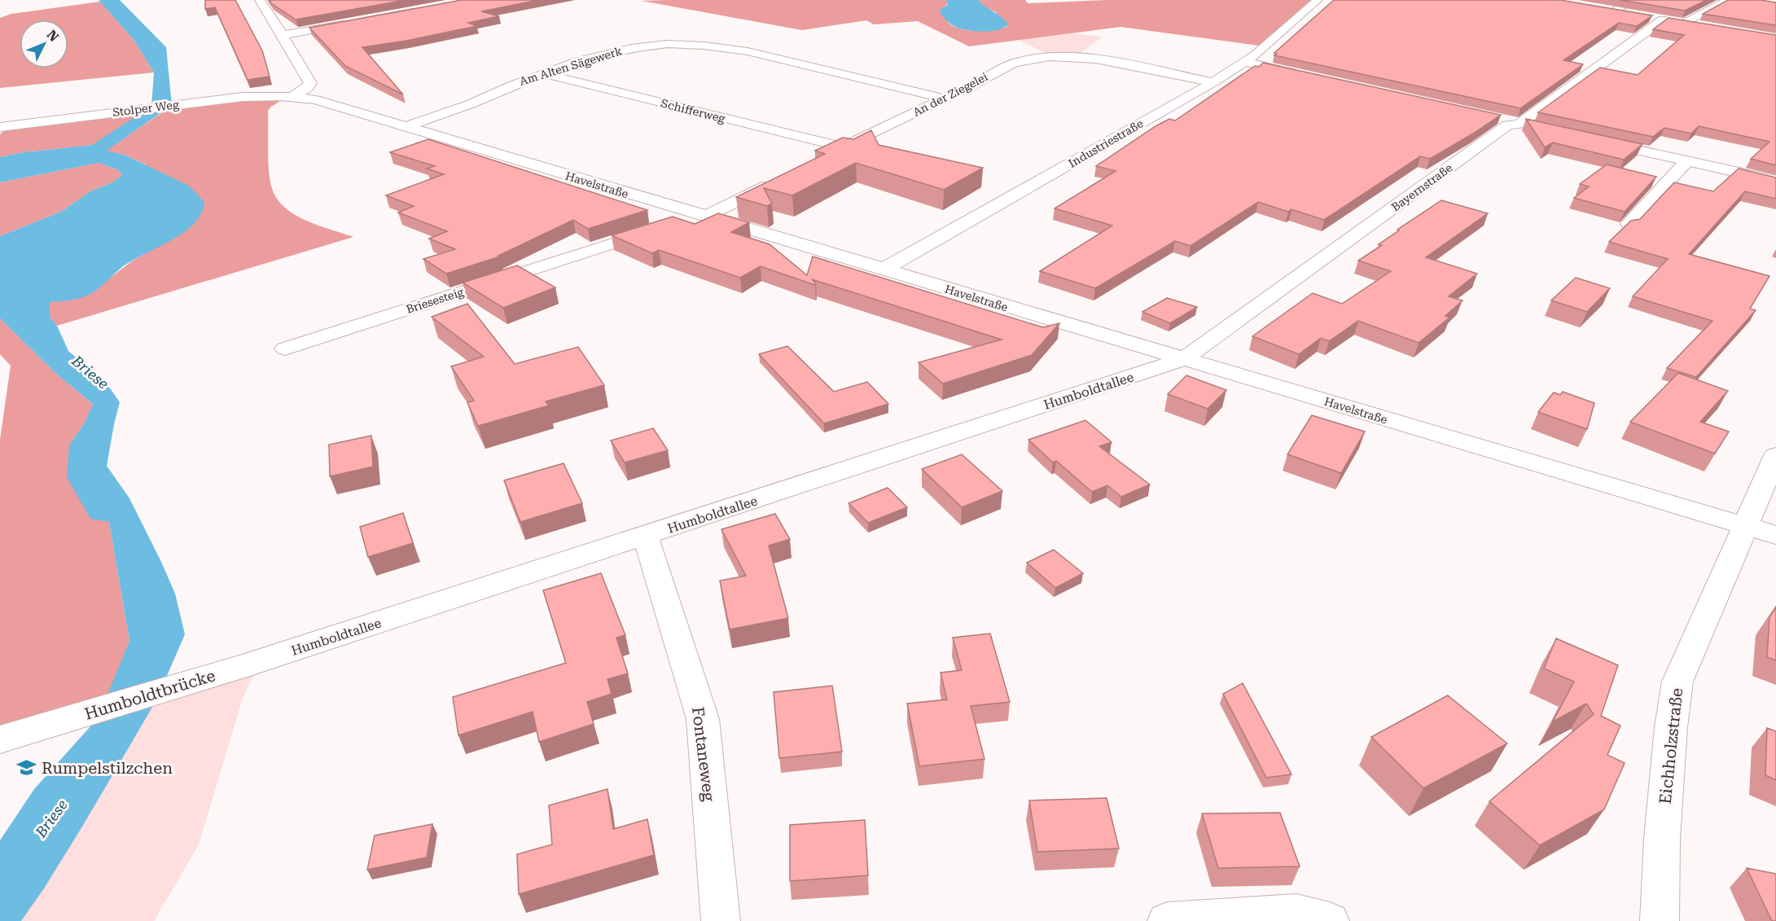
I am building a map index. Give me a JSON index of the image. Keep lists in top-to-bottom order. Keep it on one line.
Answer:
{"streets":{"street":["Am Alten Sägewerk","An der Ziegelei","Stolper Weg","Schifferweg","Industriestraße","Havelstraße","Bayernstraße","Briesesteig","Humboldtallee","Humboldtbrücke","Eichholzstraße","Fontaneweg"]},"crossings":[["Am Alten Sägewerk","An der Ziegelei"],["Am Alten Sägewerk","Schifferweg"],["Am Alten Sägewerk","Havelstraße"],["An der Ziegelei","Schifferweg"],["An der Ziegelei","Industriestraße"],["Stolper Weg","Havelstraße"],["Industriestraße","Havelstraße"],["Havelstraße","Bayernstraße"],["Havelstraße","Briesesteig"],["Havelstraße","Humboldtallee"],["Havelstraße","Eichholzstraße"],["Bayernstraße","Humboldtallee"],["Humboldtallee","Humboldtbrücke"],["Humboldtallee","Fontaneweg"]],"water":["Briese"],"places":{"school or university":["Rumpelstilzchen"]},"north":"top right"}
